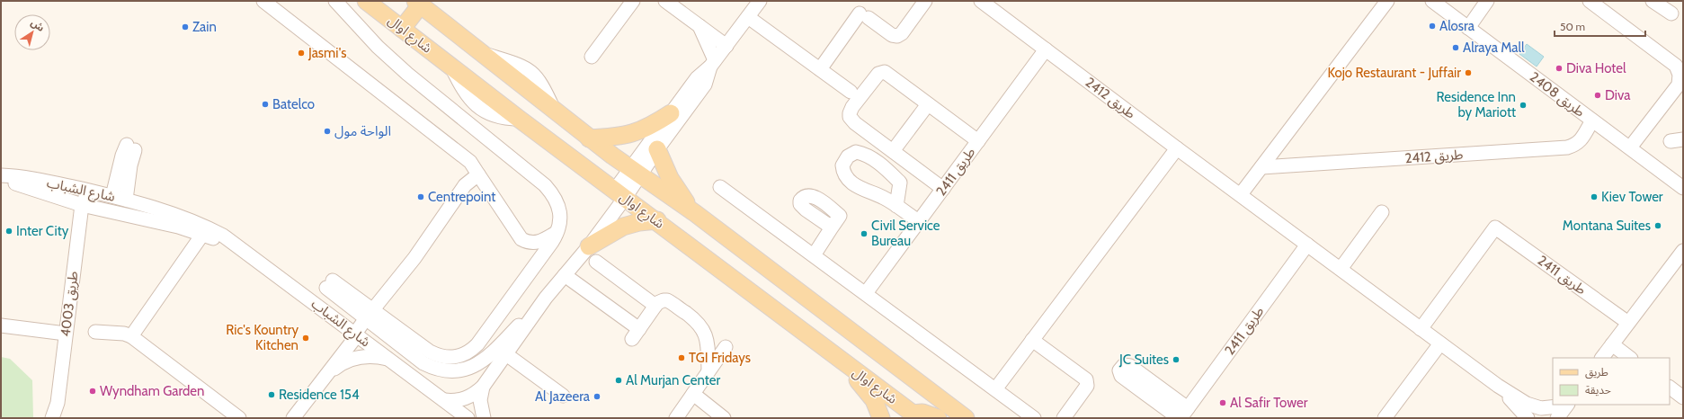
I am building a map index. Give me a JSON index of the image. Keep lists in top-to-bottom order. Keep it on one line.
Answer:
{"streets":{"main road":["شارع اوال"],"street":["طريق 2408","طريق 2412","طريق 2411","شارع الشباب","طريق 4003"]},"crossings":[["طريق 2408","طريق 2412"],["طريق 2412","طريق 2411"],["شارع الشباب","طريق 4003"]],"places":["Alosra","Zain","Alraya Mall","Jasmi's","Diva Hotel","Kojo Restaurant - Juffair","Diva","Batelco","Residence Inn by Mariott","الواحة مول","Centrepoint","Kiev Tower","Montana Suites","Inter City","Civil Service Bureau","Ric's Kountry Kitchen","TGI Fridays","JC Suites","Al Murjan Center","Wyndham Garden","Residence 154","Al Jazeera","Al Safir Tower"],"legend":["طريق","حديقة"],"scale_bar":"50 m","north":"top right"}
